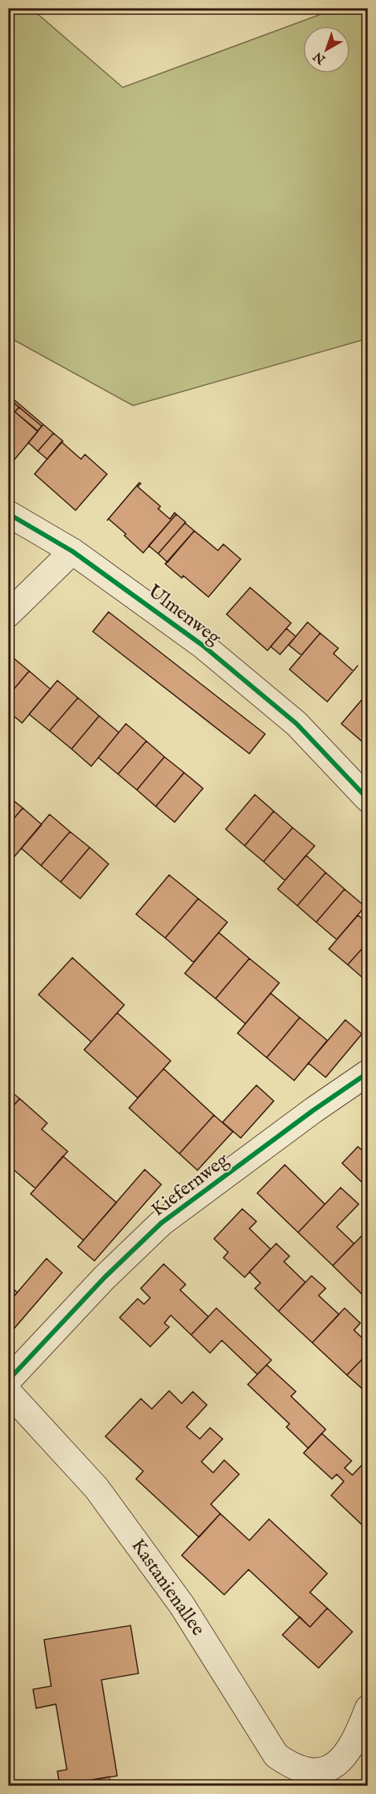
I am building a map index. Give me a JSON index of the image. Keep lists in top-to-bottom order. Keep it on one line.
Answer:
{"streets":{"street":["Ulmenweg","Kiefernweg","Kastanienallee"]},"north":"bottom left"}
